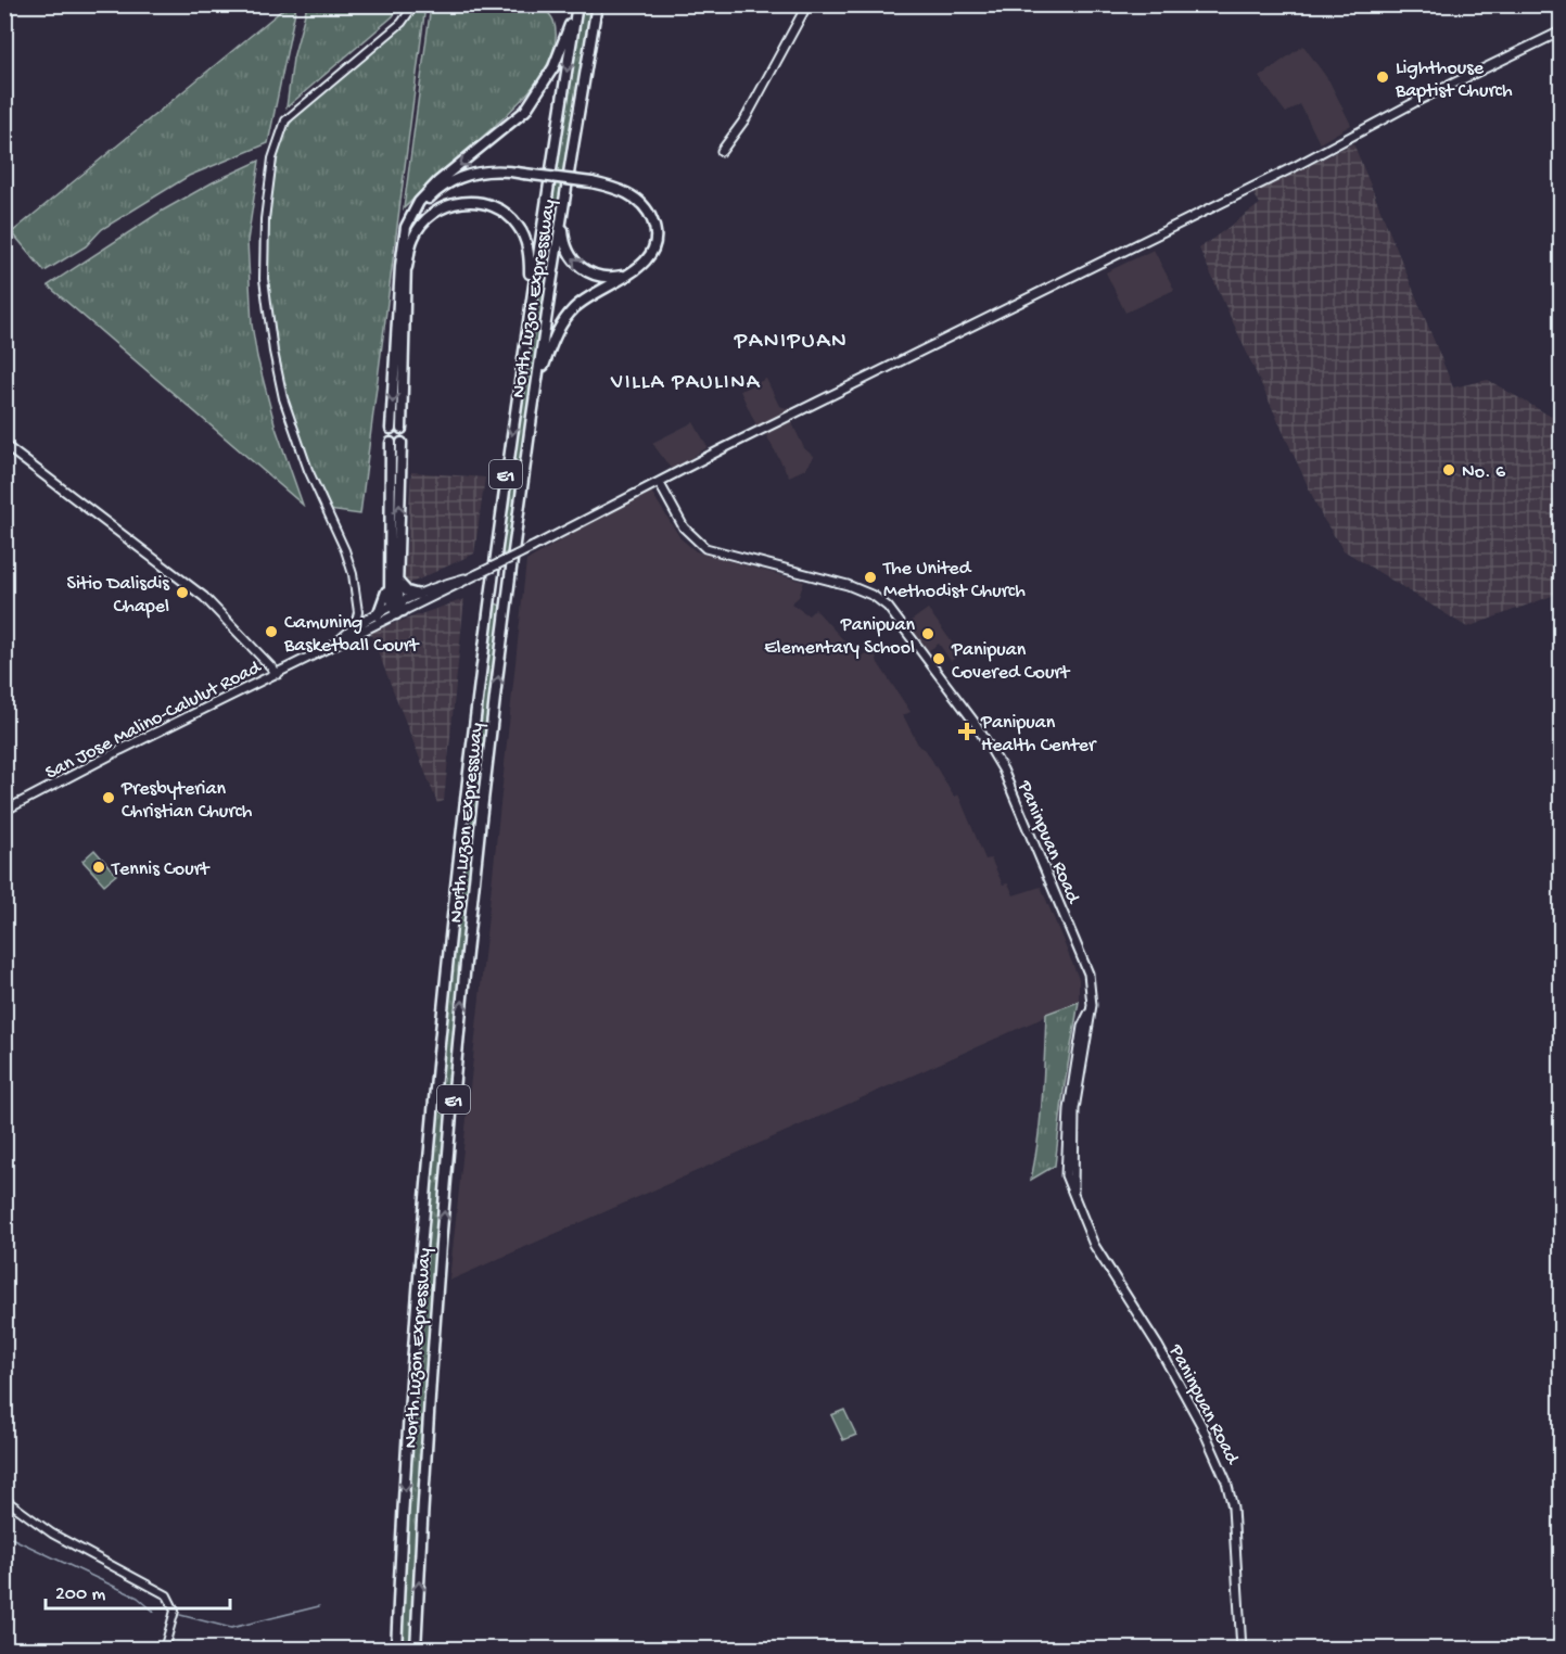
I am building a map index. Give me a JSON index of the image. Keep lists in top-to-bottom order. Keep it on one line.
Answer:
{"streets":{"highway":["North Luzon Expressway","E1"],"main road":["San Jose Malino-Calulut Road","Paninpuan Road"]},"districts":["PANIPUAN","VILLA PAULINA"],"places":{"other":["Lighthouse Baptist Church","No. 6","The United Methodist Church","Sitio Dalisdis Chapel","Camuning Basketball Court","Panipuan Elementary School","Panipuan Covered Court","Presbyterian Christian Church","Tennis Court"],"health":["Panipuan Health Center"]},"scale_bar":"200 m"}
